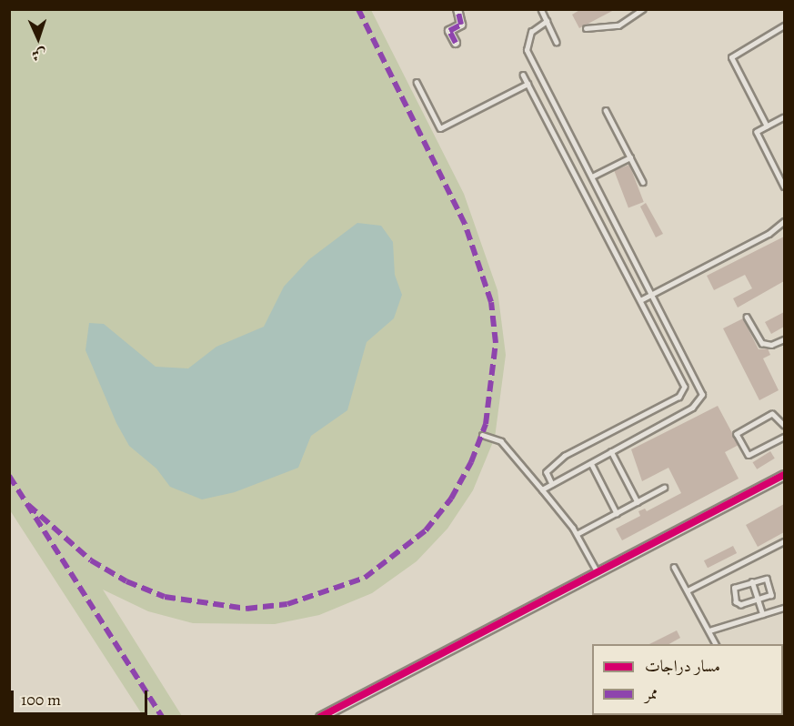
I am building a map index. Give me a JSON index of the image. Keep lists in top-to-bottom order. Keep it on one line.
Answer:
{"legend":["مسار دراجات","ممر"],"scale_bar":"100 m","north":"bottom"}
